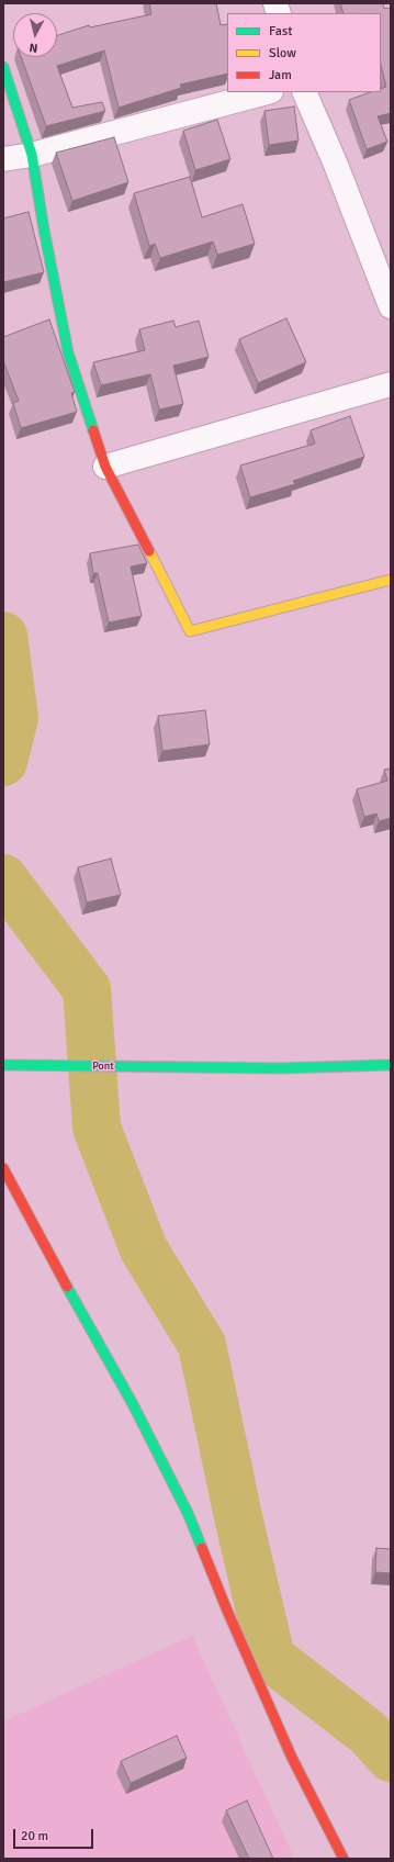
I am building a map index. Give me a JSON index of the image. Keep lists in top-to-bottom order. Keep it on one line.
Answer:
{"streets":{"street":["Pont"]},"legend":["Fast","Slow","Jam"],"scale_bar":"20 m","north":"bottom"}
